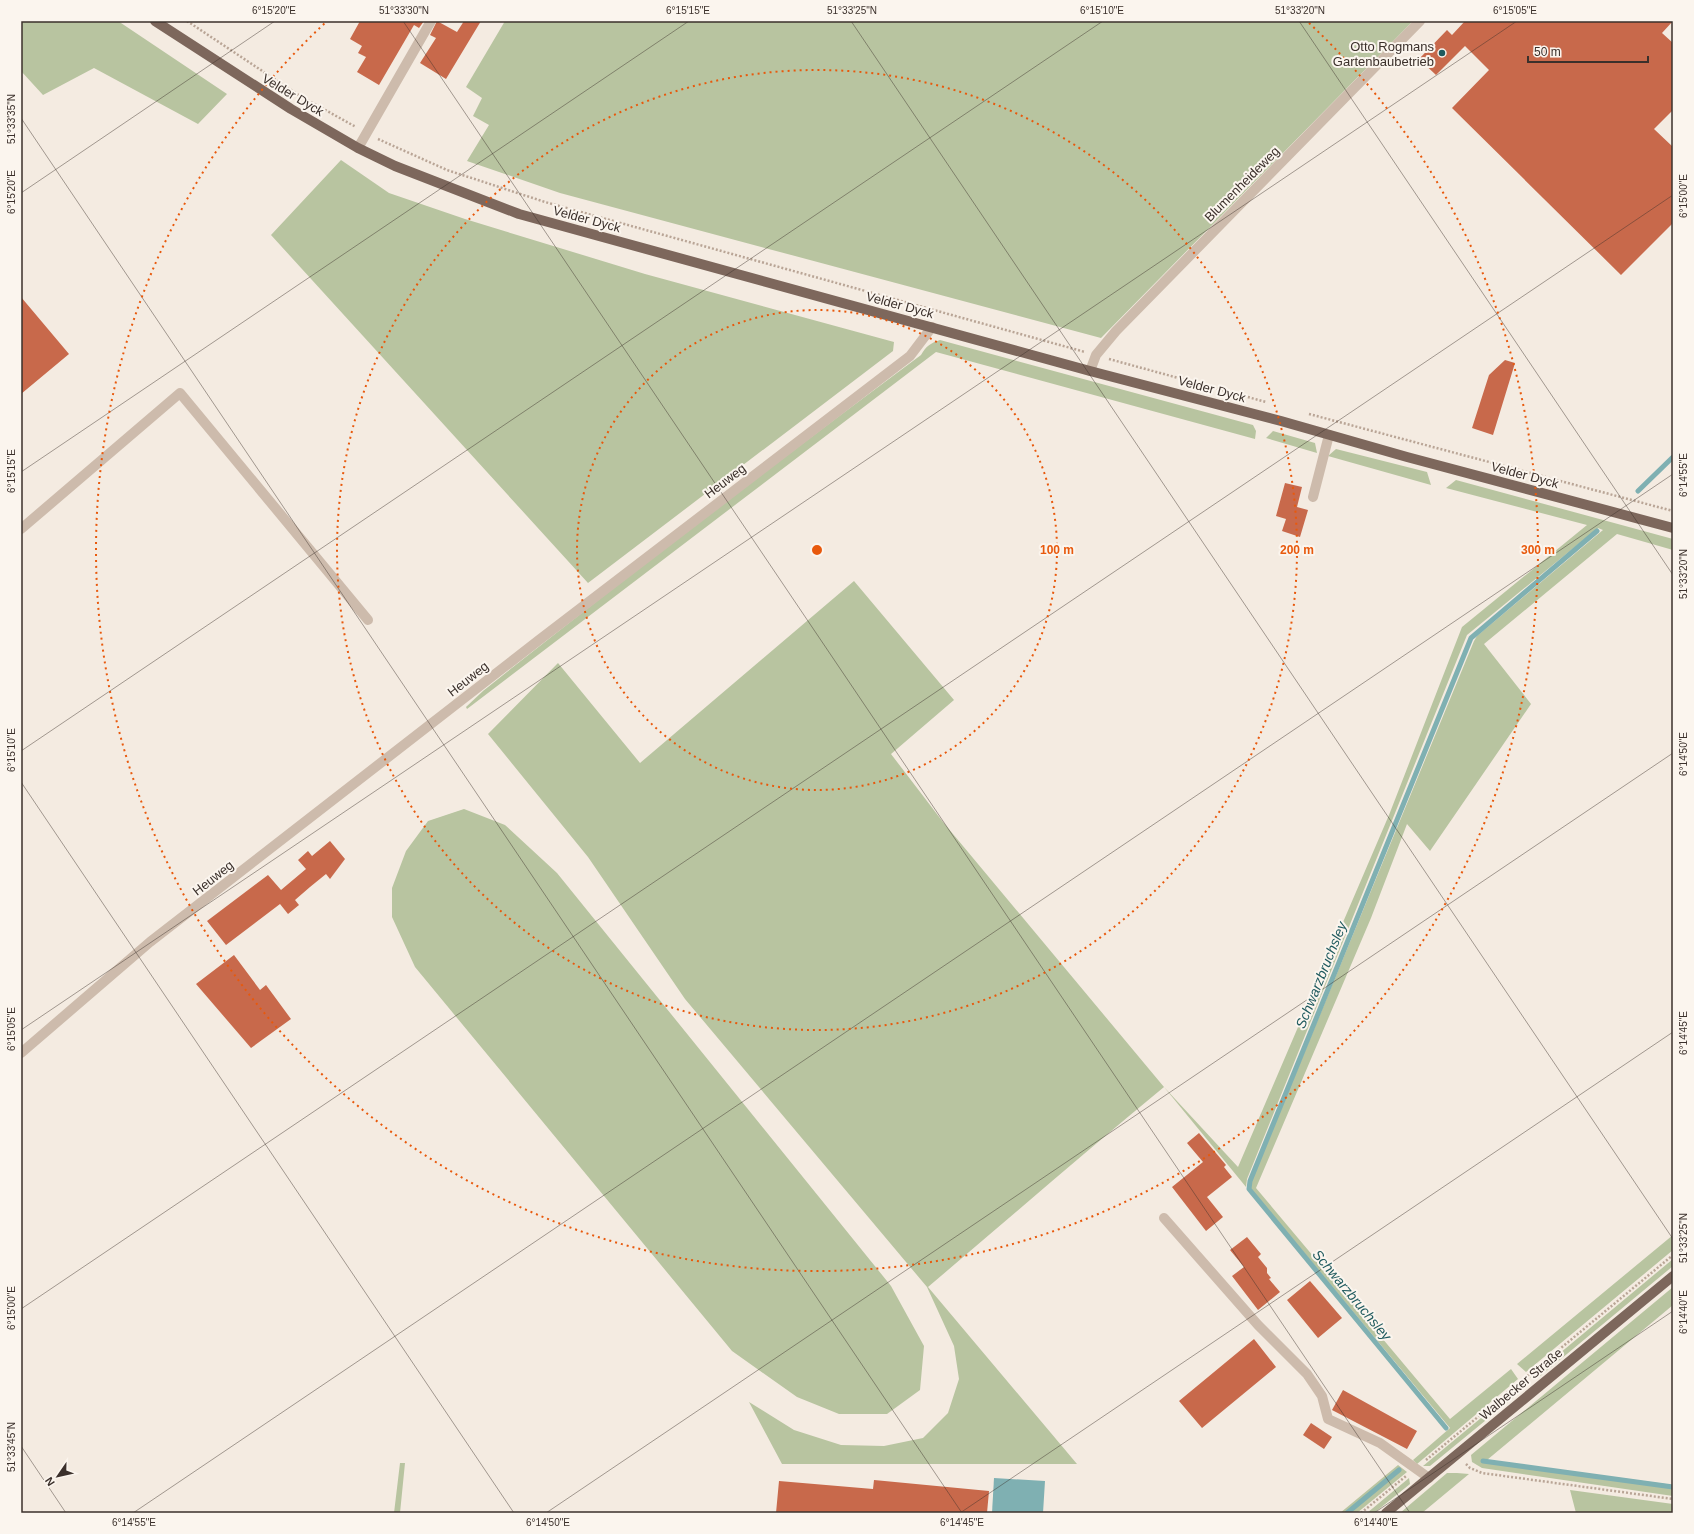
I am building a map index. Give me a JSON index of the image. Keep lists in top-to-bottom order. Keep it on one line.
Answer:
{"streets":{"main road":["Velder Dyck","Walbecker Straße"],"street":["Blumenheideweg","Heuweg"]},"crossings":[["Velder Dyck","Blumenheideweg"],["Velder Dyck","Heuweg"]],"water":["Schwarzbruchsley"],"places":["Otto Rogmans Gartenbaubetrieb"],"scale_bar":"50 m","north":"bottom left","coordinates":["6°15'20\"E","51°33'30\"N","6°15'15\"E","51°33'25\"N","6°15'10\"E","51°33'20\"N","6°15'05\"E","51°33'35\"N","6°15'00\"E","6°14'55\"E","6°14'50\"E","6°14'45\"E","6°14'40\"E","51°33'45\"N"],"rings":["100 m","200 m","300 m"]}
